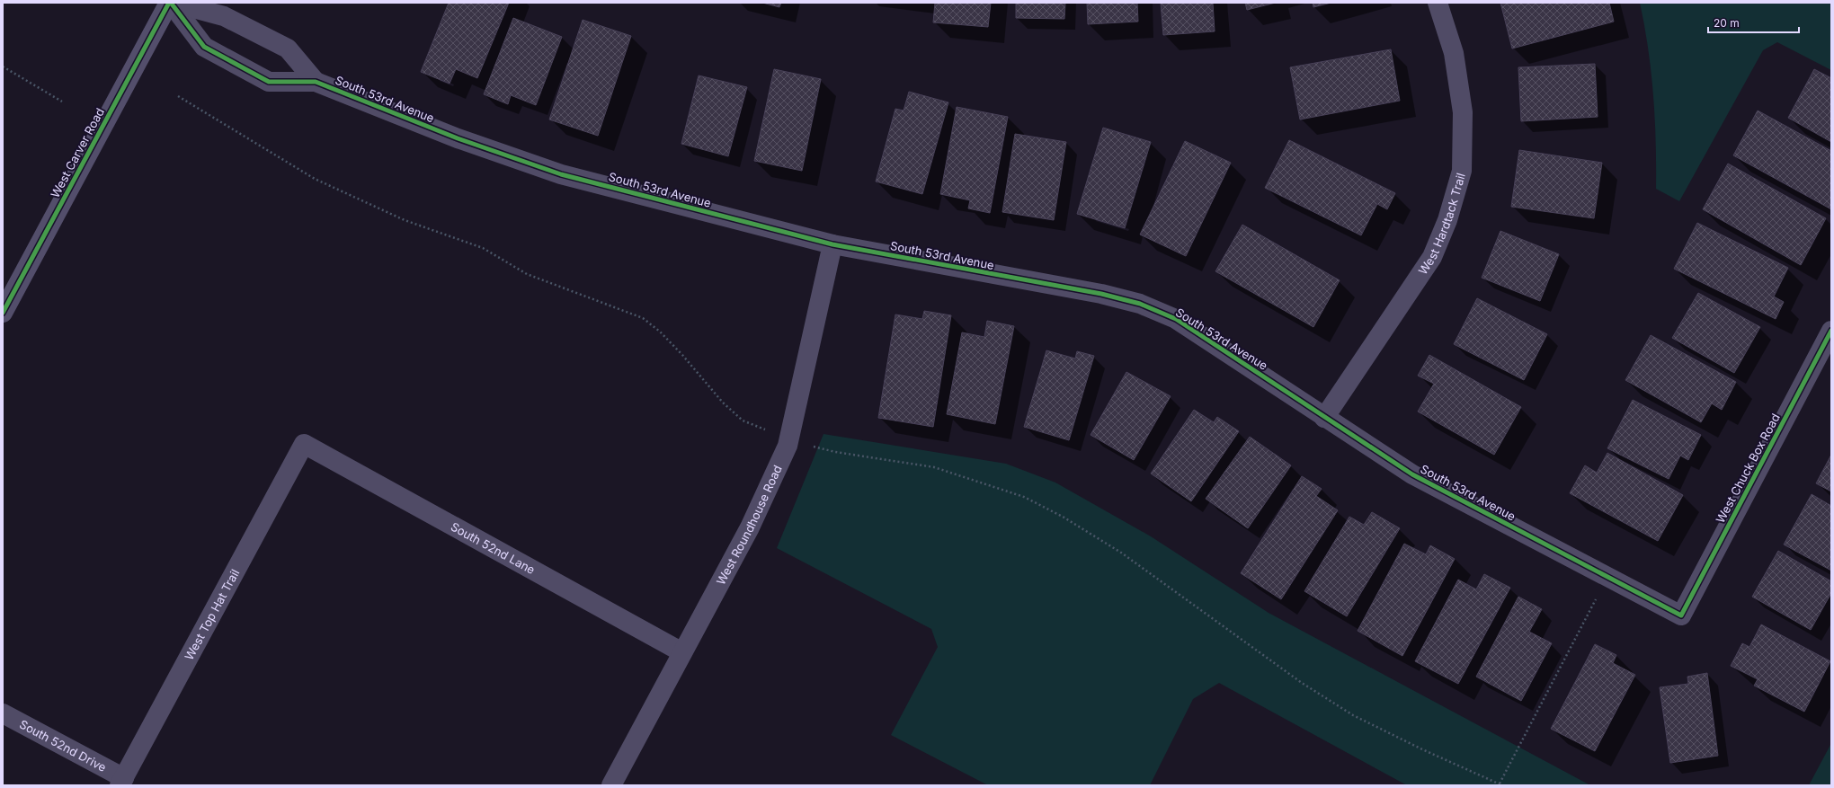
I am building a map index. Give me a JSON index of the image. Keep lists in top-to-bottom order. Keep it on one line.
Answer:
{"streets":{"street":["South 53rd Avenue","West Carver Road","West Hardtack Trail","West Chuck Box Road","West Roundhouse Road","South 52nd Lane","West Top Hat Trail","South 52nd Drive"]},"crossings":[["South 53rd Avenue","West Carver Road"],["South 53rd Avenue","West Hardtack Trail"],["South 53rd Avenue","West Chuck Box Road"],["South 53rd Avenue","West Roundhouse Road"],["West Roundhouse Road","South 52nd Lane"],["South 52nd Lane","West Top Hat Trail"],["West Top Hat Trail","South 52nd Drive"]],"scale_bar":"20 m"}
